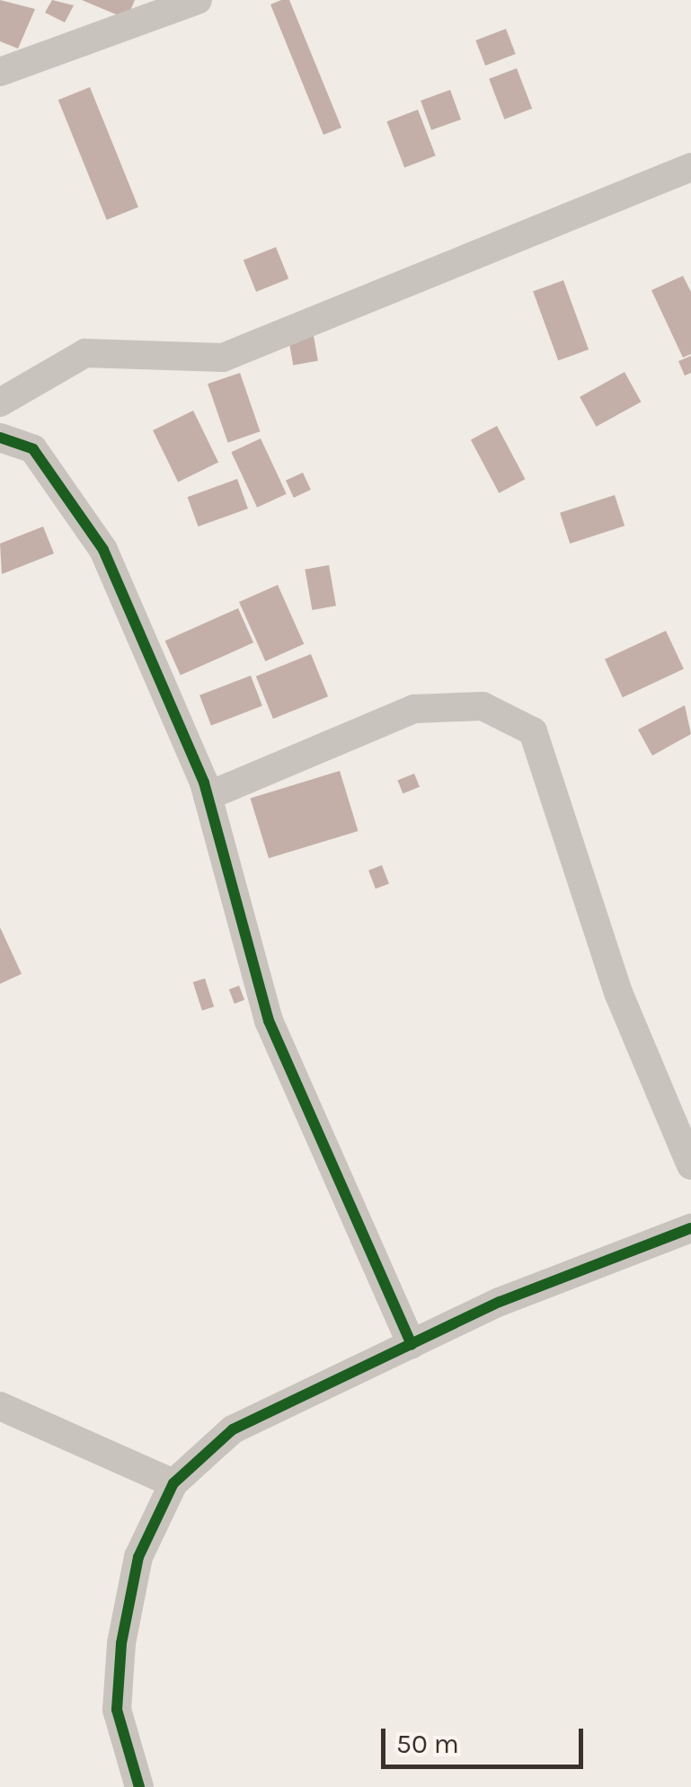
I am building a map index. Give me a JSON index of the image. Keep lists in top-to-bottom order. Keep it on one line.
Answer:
{"scale_bar":"50 m"}
